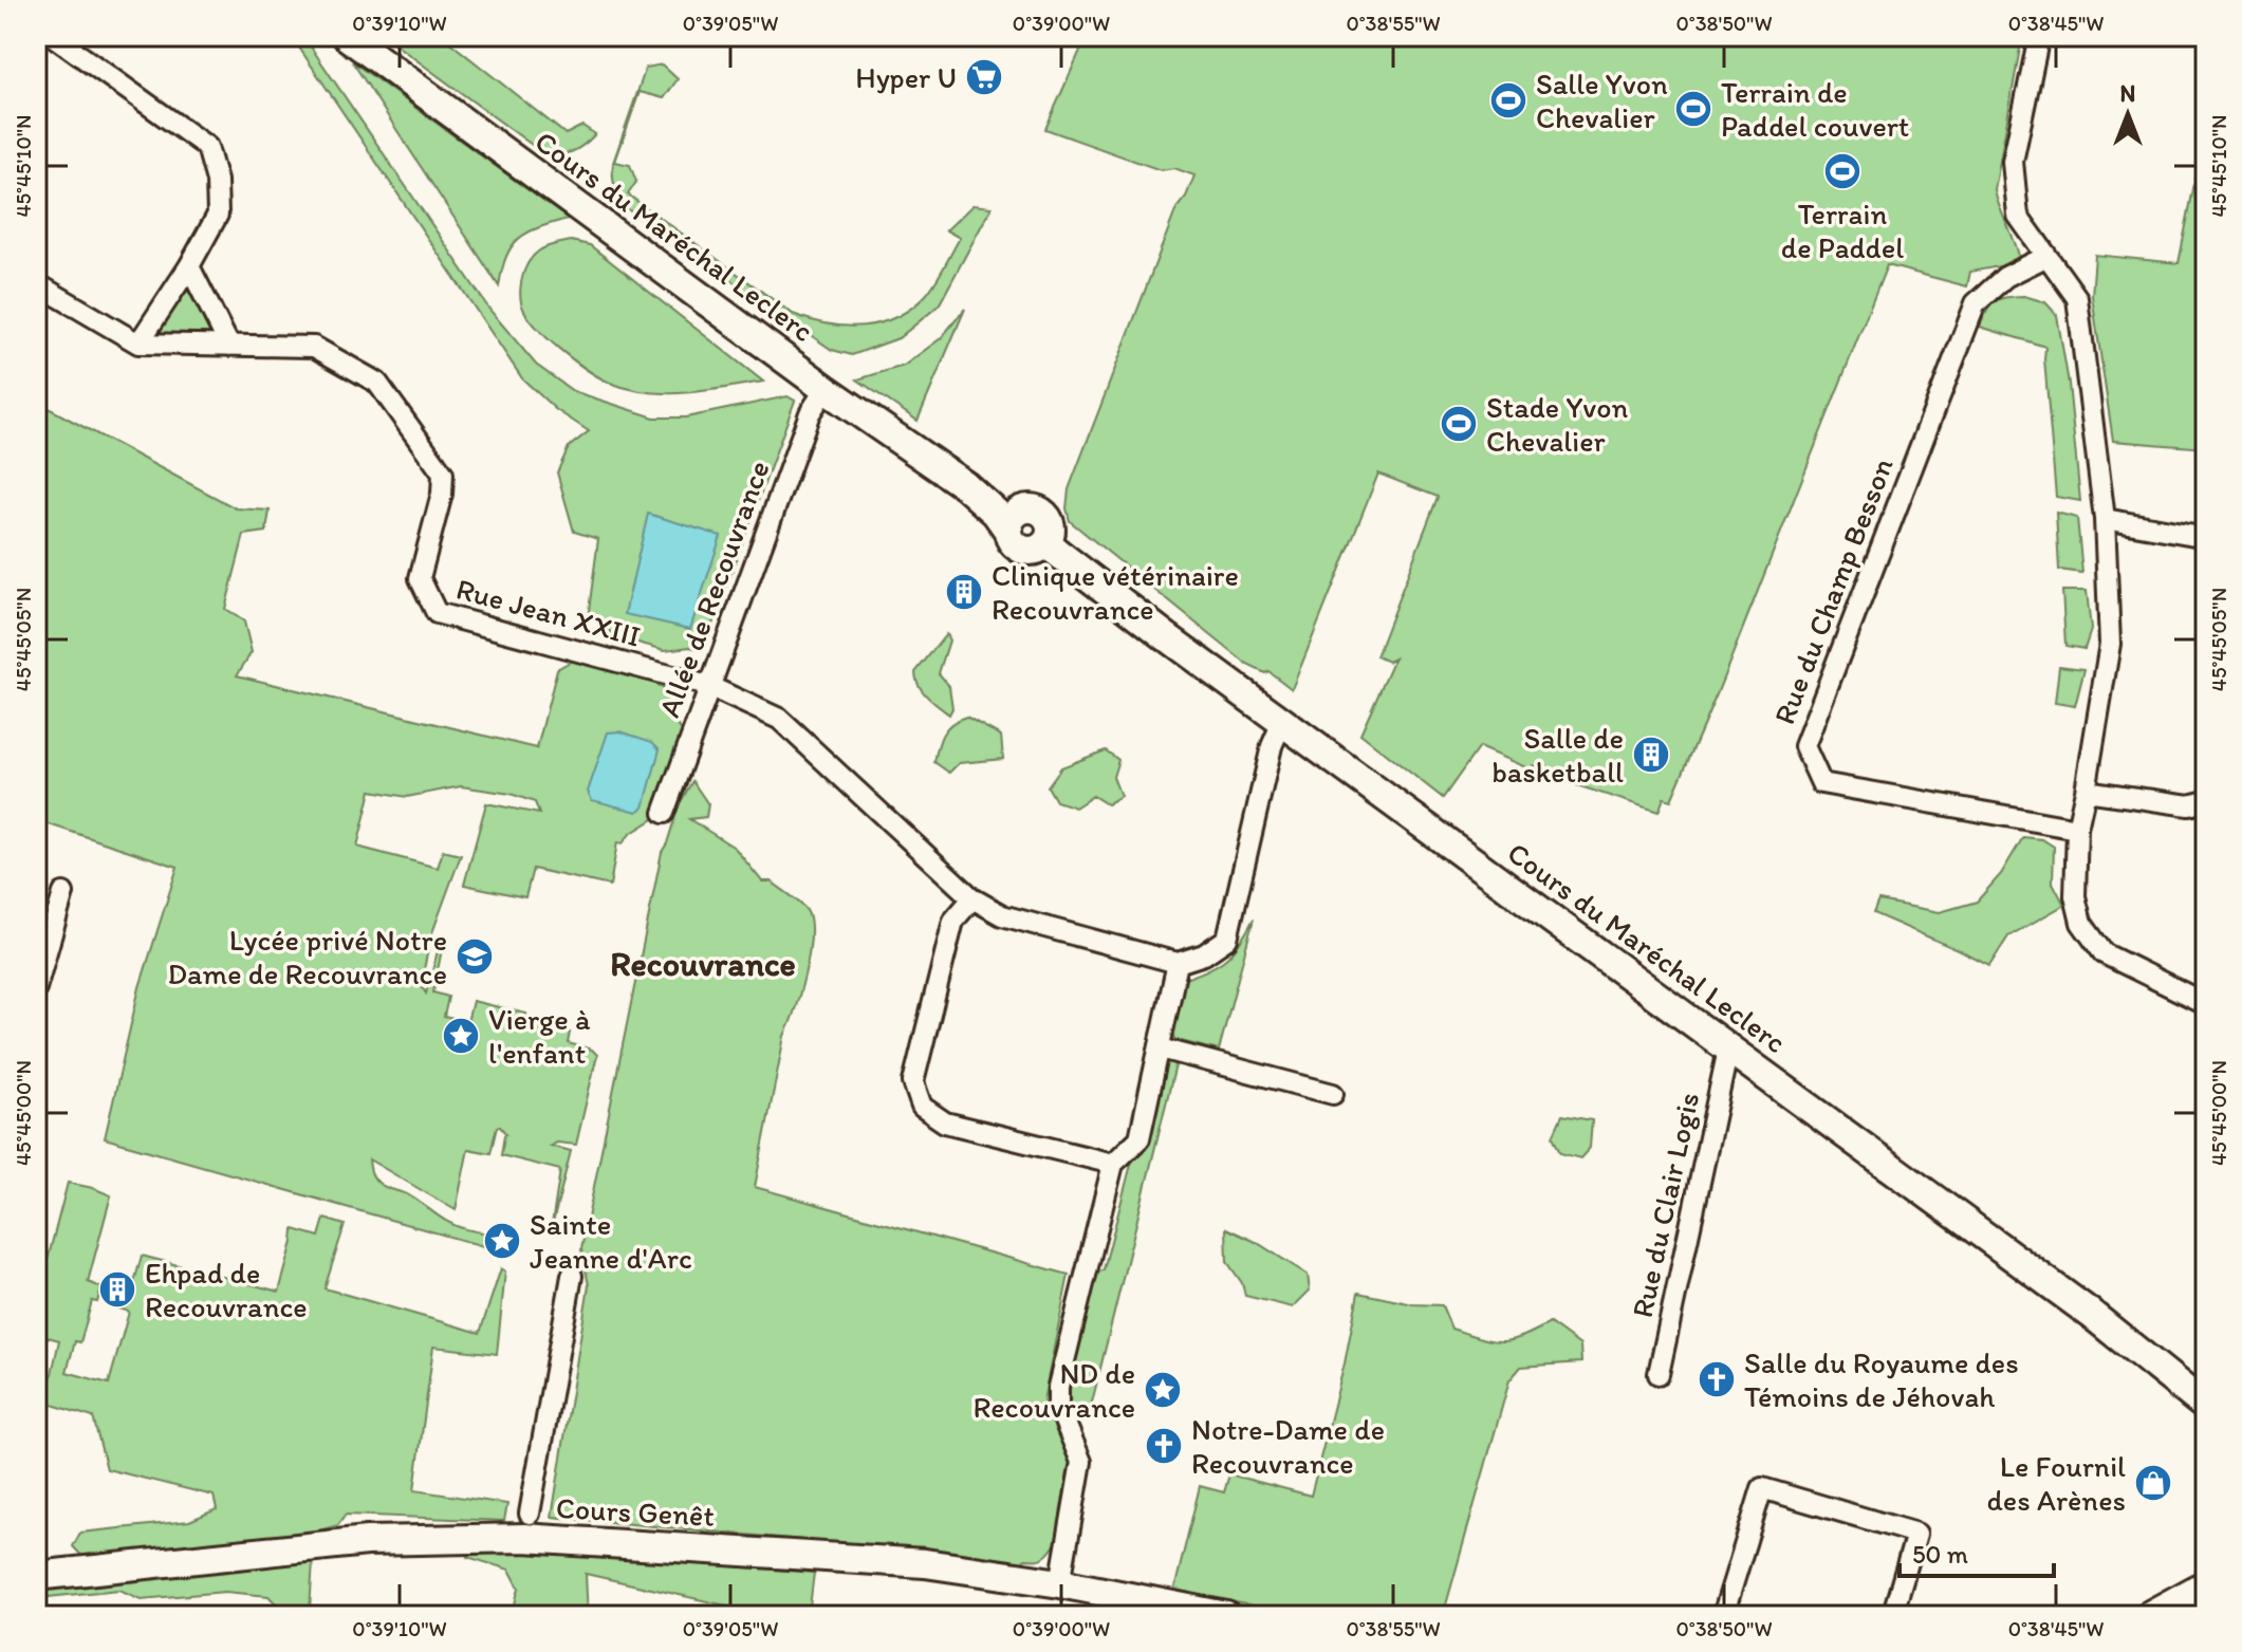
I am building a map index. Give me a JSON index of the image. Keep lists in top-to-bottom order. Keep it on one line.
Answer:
{"streets":{"main road":["Cours du Maréchal Leclerc","Cours Genêt"],"street":["Allée de Recouvrance","Rue du Champ Besson","Rue Jean XXIII","Rue du Clair Logis"]},"crossings":[["Cours du Maréchal Leclerc","Allée de Recouvrance"],["Cours du Maréchal Leclerc","Rue du Clair Logis"],["Allée de Recouvrance","Rue Jean XXIII"]],"districts":["Recouvrance"],"places":{"supermarket":["Hyper U"],"sports":["Salle Yvon Chevalier","Terrain de Paddel couvert","Terrain de Paddel","Stade Yvon Chevalier"],"building":["Clinique vétérinaire Recouvrance","Salle de basketball","Ehpad de Recouvrance"],"school or university":["Lycée privé Notre Dame de Recouvrance"],"place":["Vierge à l'enfant","Sainte Jeanne d'Arc","ND de Recouvrance"],"church":["Salle du Royaume des Témoins de Jéhovah","Notre-Dame de Recouvrance"],"shop":["Le Fournil des Arènes"]},"scale_bar":"50 m","north":"top","coordinates":["0°39'10\"W","0°39'05\"W","0°39'00\"W","0°38'55\"W","0°38'50\"W","0°38'45\"W","45°45'10\"N","45°45'05\"N","45°45'00\"N"]}
